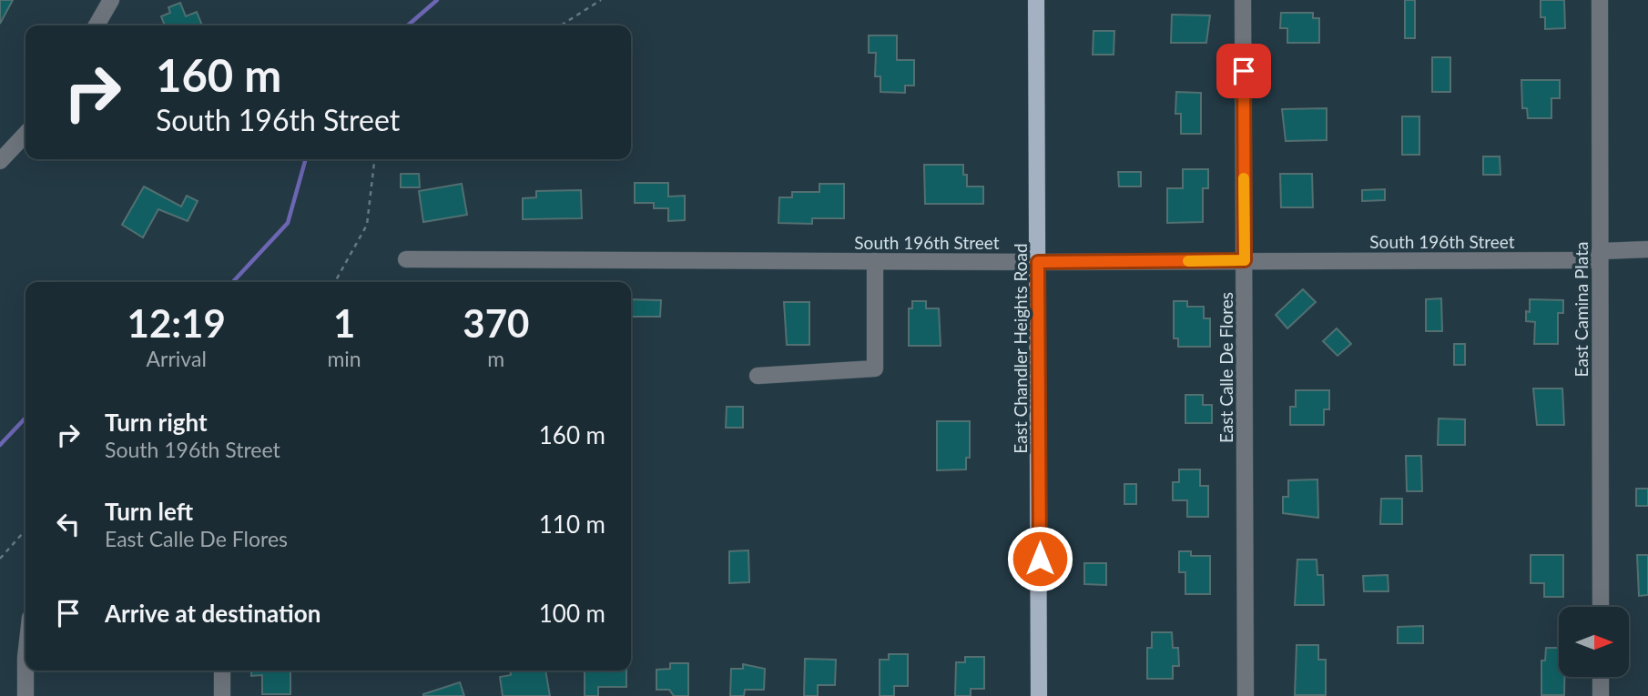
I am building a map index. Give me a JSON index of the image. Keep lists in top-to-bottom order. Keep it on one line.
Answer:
{"streets":{"main road":["East Chandler Heights Road"],"street":["South 196th Street","East Camina Plata","East Calle De Flores"]},"crossings":[["South 196th Street","East Camina Plata"],["South 196th Street","East Chandler Heights Road"],["South 196th Street","East Calle De Flores"]],"north":"right","page":{"turn":["160 m","South 196th Street"],"eta":["12:19","Arrival","1","min","370","m"],"list":[{"name":"Turn right","note":"South 196th Street","value":"160 m"},{"name":"Turn left","note":"East Calle De Flores","value":"110 m"},{"name":"Arrive at destination","value":"100 m"}]}}
